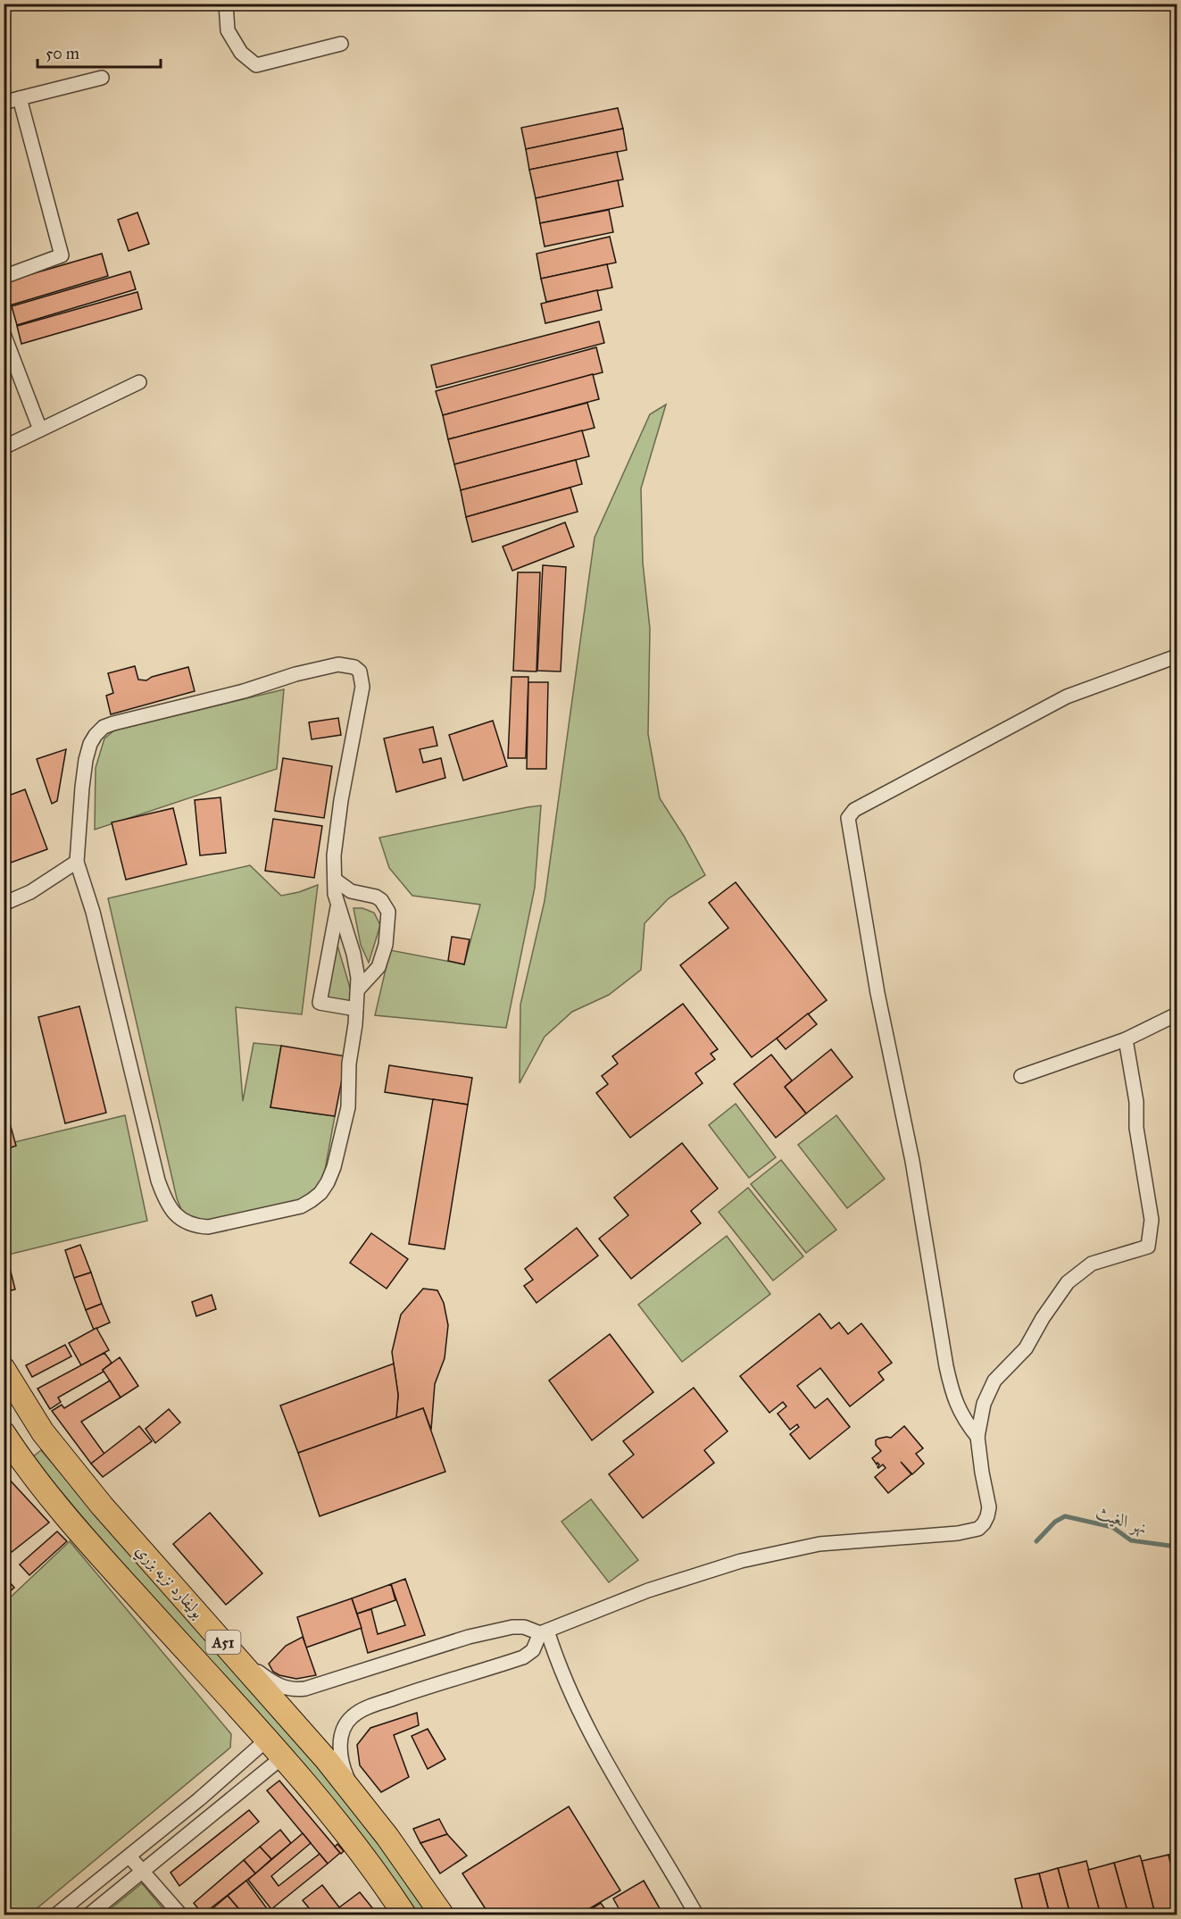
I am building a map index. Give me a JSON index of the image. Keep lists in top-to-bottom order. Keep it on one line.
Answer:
{"streets":{"highway":["بوليفارد نزيه بزري","A51"]},"water":["نهر الغيث"],"scale_bar":"50 m"}
